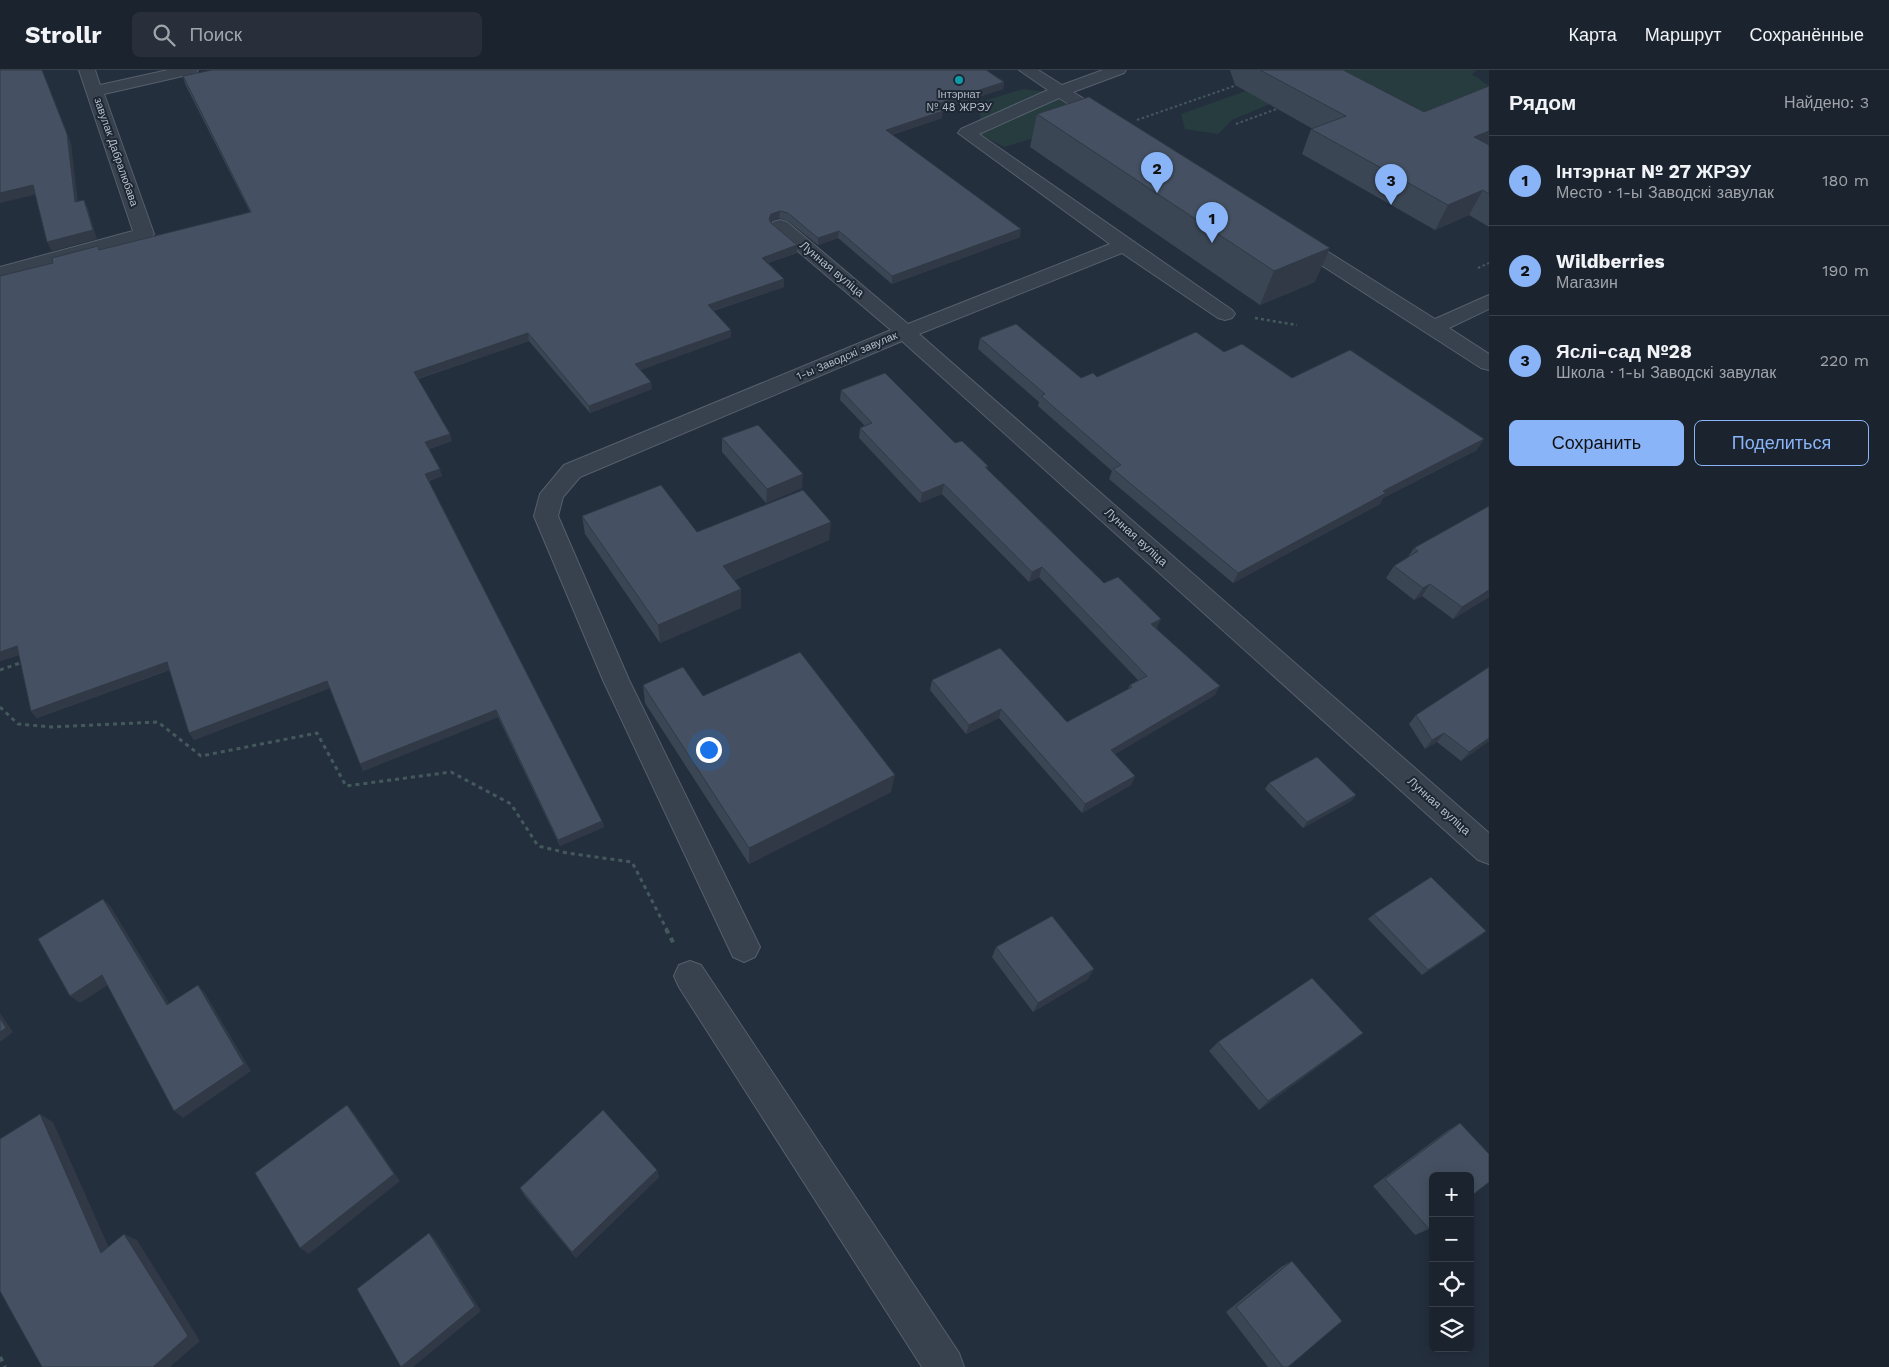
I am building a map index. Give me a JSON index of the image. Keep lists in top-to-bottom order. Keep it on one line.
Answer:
{"streets":{"street":["завулак Дабралюбава","Лунная вуліца","1-ы Заводскі завулак"]},"crossings":[["Лунная вуліца","1-ы Заводскі завулак"]],"places":["Інтэрнат № 48 ЖРЭУ"],"page":{"header":"Strollr","search":"Поиск","nav":["Карта","Маршрут","Сохранённые"],"heading":["Рядом","Найдено: 3"],"list":[{"mark":"1","name":"Інтэрнат № 27 ЖРЭУ","note":"Место · 1-ы Заводскі завулак","value":"180 m"},{"mark":"2","name":"Wildberries","note":"Магазин","value":"190 m"},{"mark":"3","name":"Яслі-сад №28","note":"Школа · 1-ы Заводскі завулак","value":"220 m"}],"pins":["2","3","1"],"buttons":["Сохранить","Поделиться"],"map_buttons":["+","−"]}}
